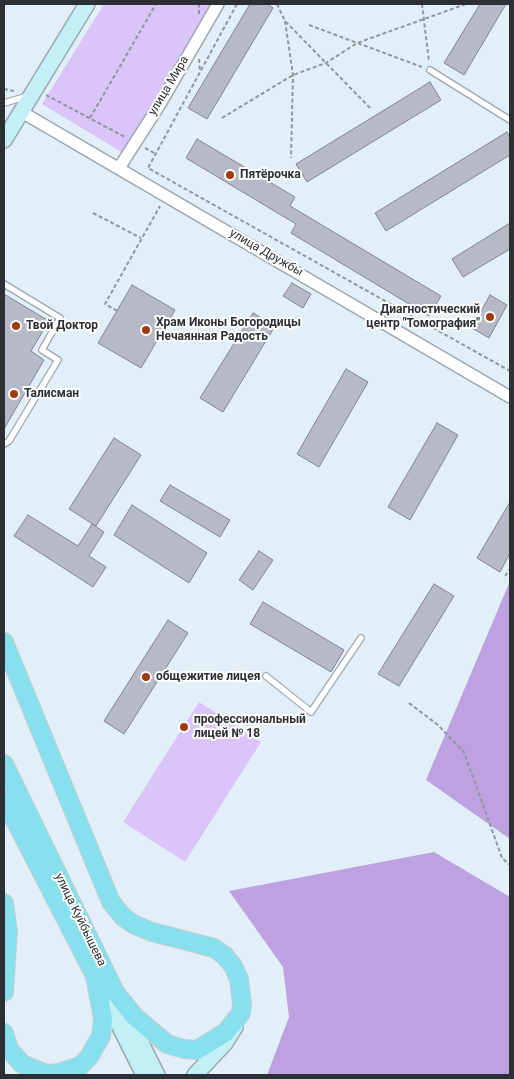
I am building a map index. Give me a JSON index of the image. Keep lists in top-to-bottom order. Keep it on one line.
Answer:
{"streets":{"main road":["улица Куйбышева"],"street":["улица Мира","улица Дружбы"]},"crossings":[["улица Мира","улица Дружбы"]],"places":["Пятёрочка","Диагностический центр \"Томография\"","Твой Доктор","Храм Иконы Богородицы Нечаянная Радость","Талисман","общежитие лицея","профессиональный лицей № 18"]}
